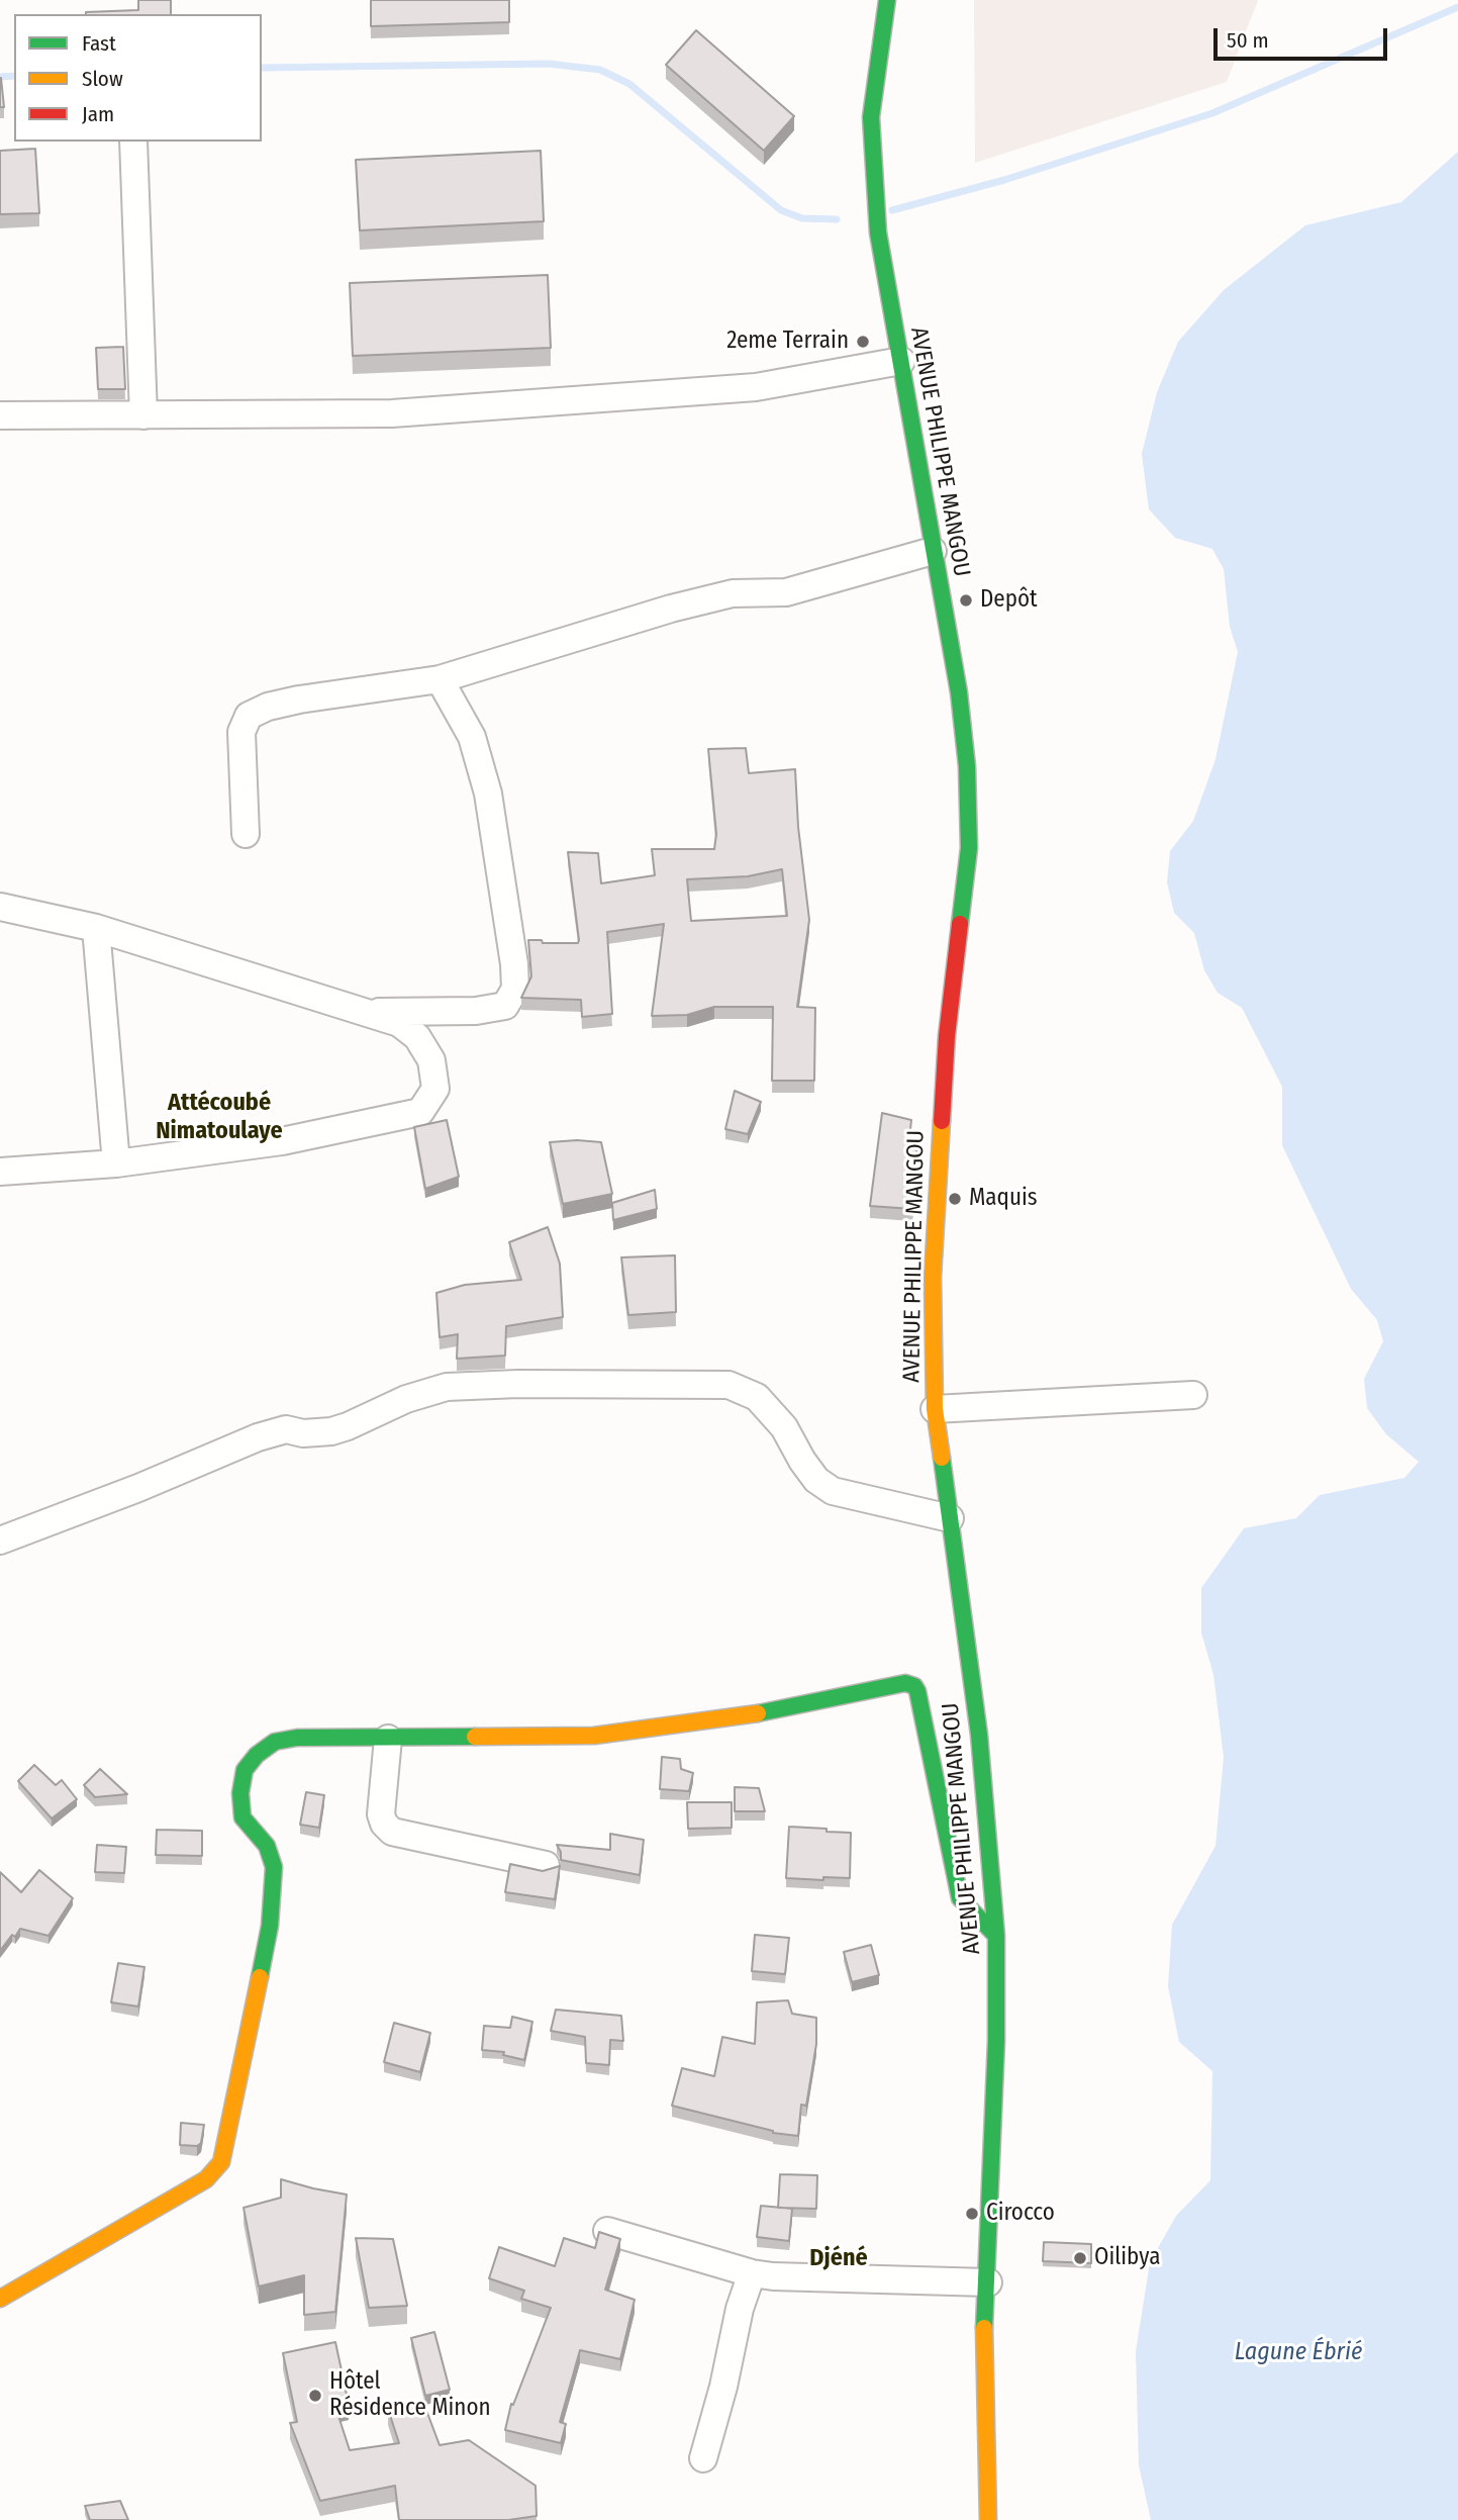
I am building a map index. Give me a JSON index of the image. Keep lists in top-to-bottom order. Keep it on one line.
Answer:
{"streets":{"street":["AVENUE PHILIPPE MANGOU"]},"districts":["Attécoubé Nimatoulaye","Djéné"],"water":["Lagune Ébrié"],"places":["2eme Terrain","Depôt","Maquis","Cirocco","Oilibya","Hôtel Résidence Minon"],"legend":["Fast","Slow","Jam"],"scale_bar":"50 m"}
